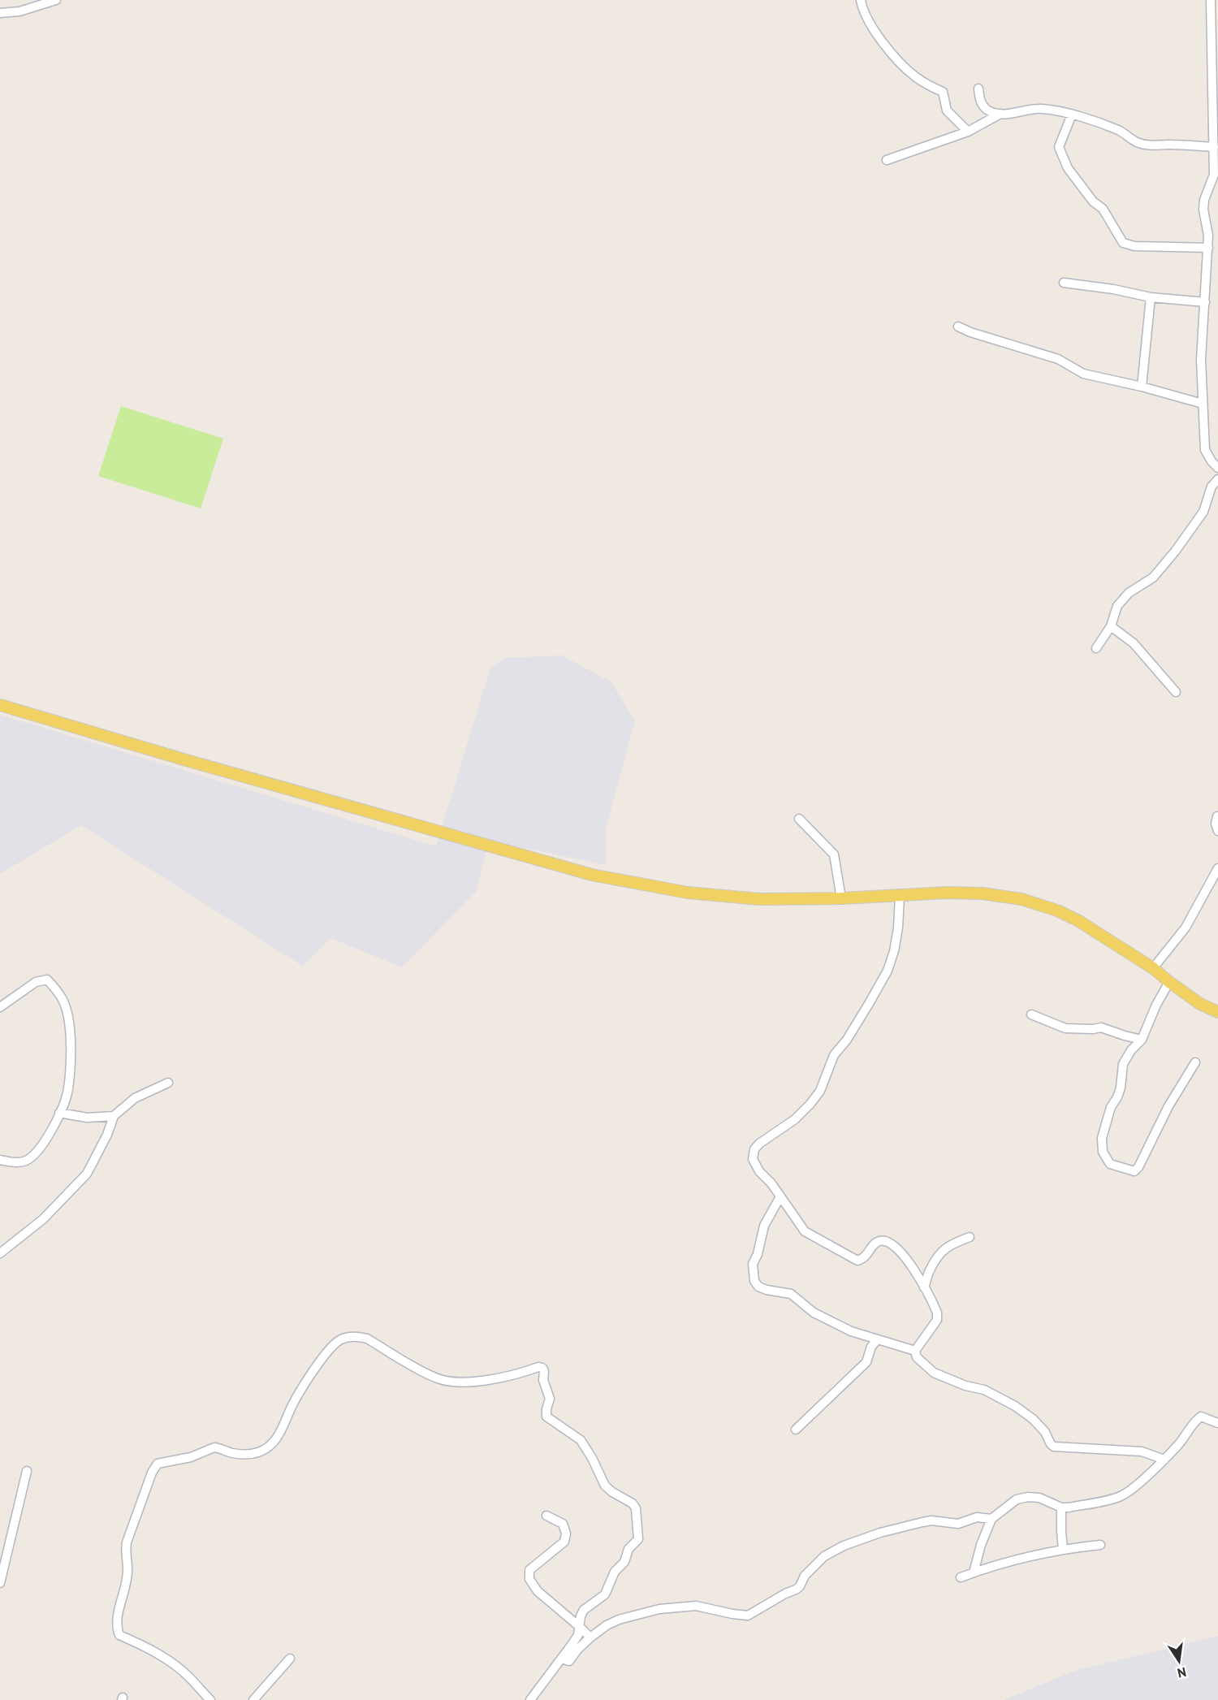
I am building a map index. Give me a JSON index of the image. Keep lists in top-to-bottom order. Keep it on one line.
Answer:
{"north":"bottom"}
